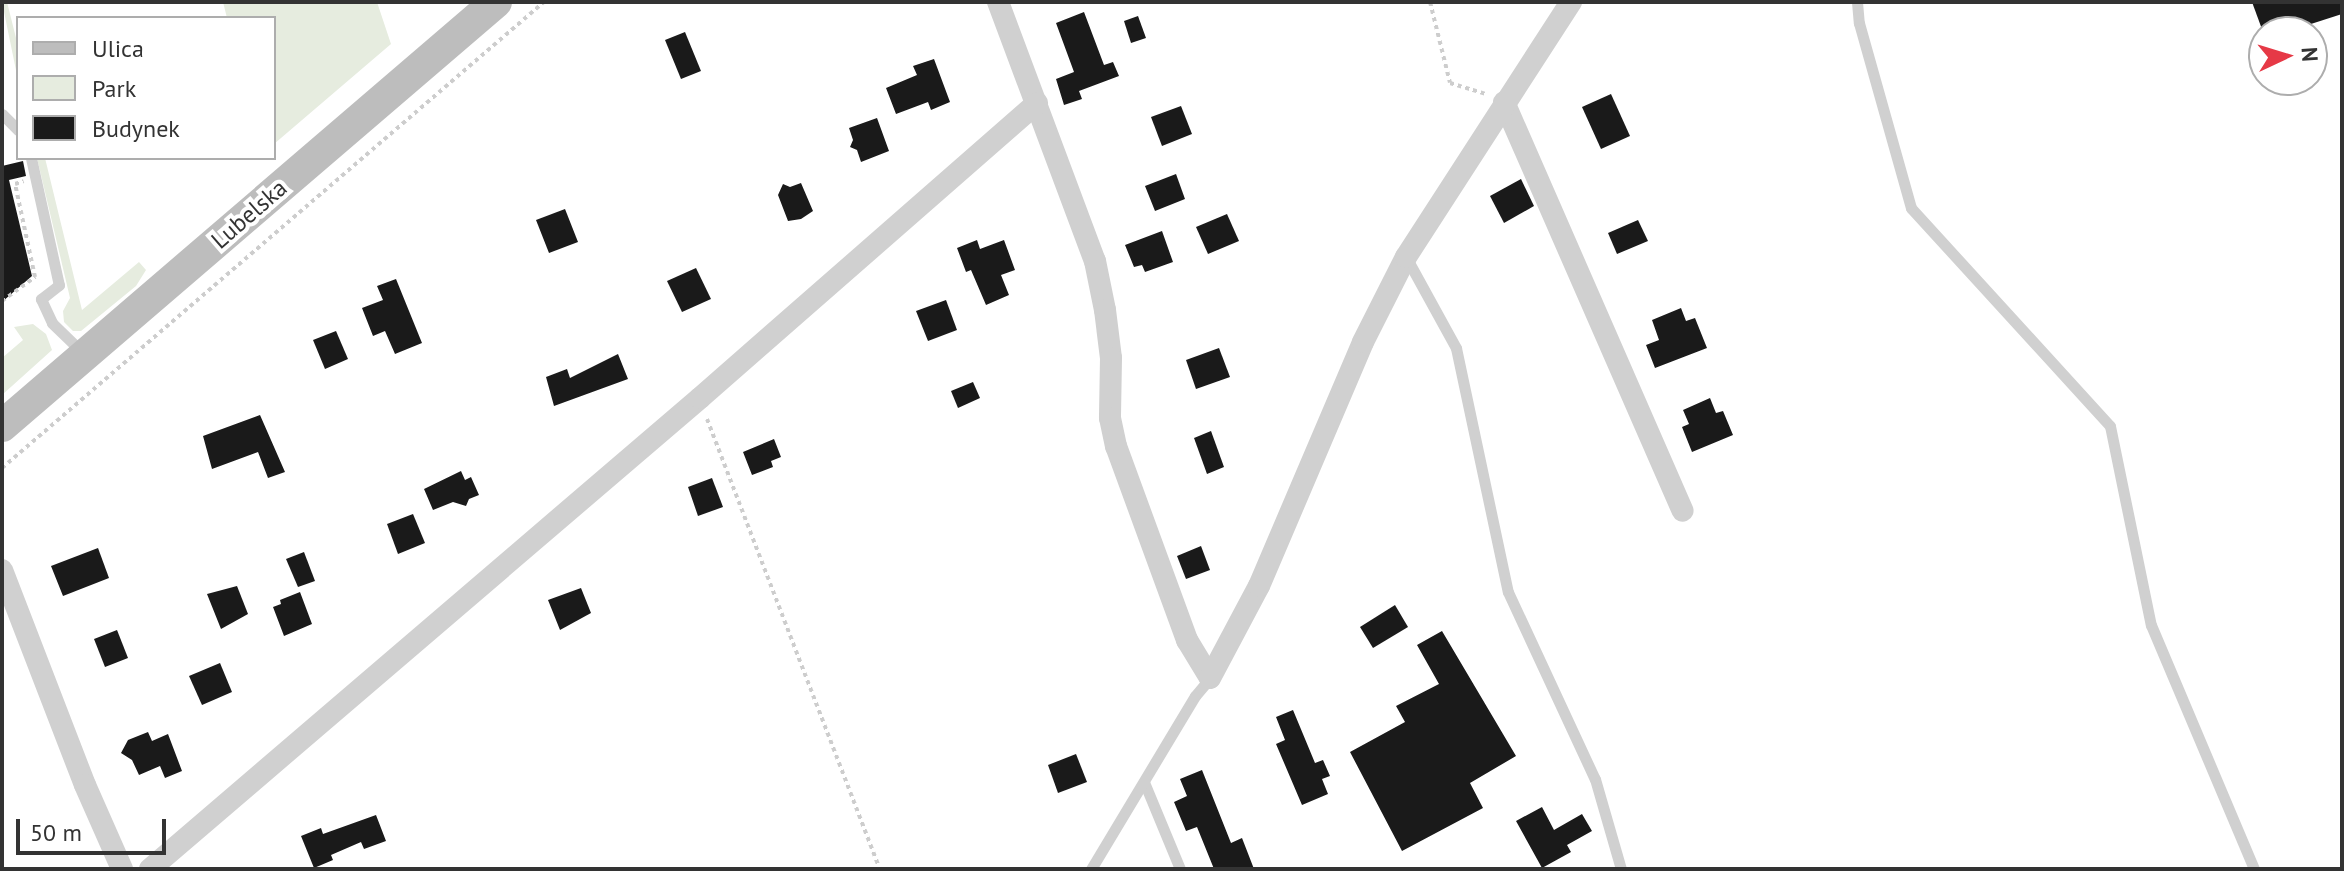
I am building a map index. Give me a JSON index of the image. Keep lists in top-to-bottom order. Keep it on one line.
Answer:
{"streets":{"main road":["Lubelska"]},"legend":["Ulica","Park","Budynek"],"scale_bar":"50 m","north":"right"}
